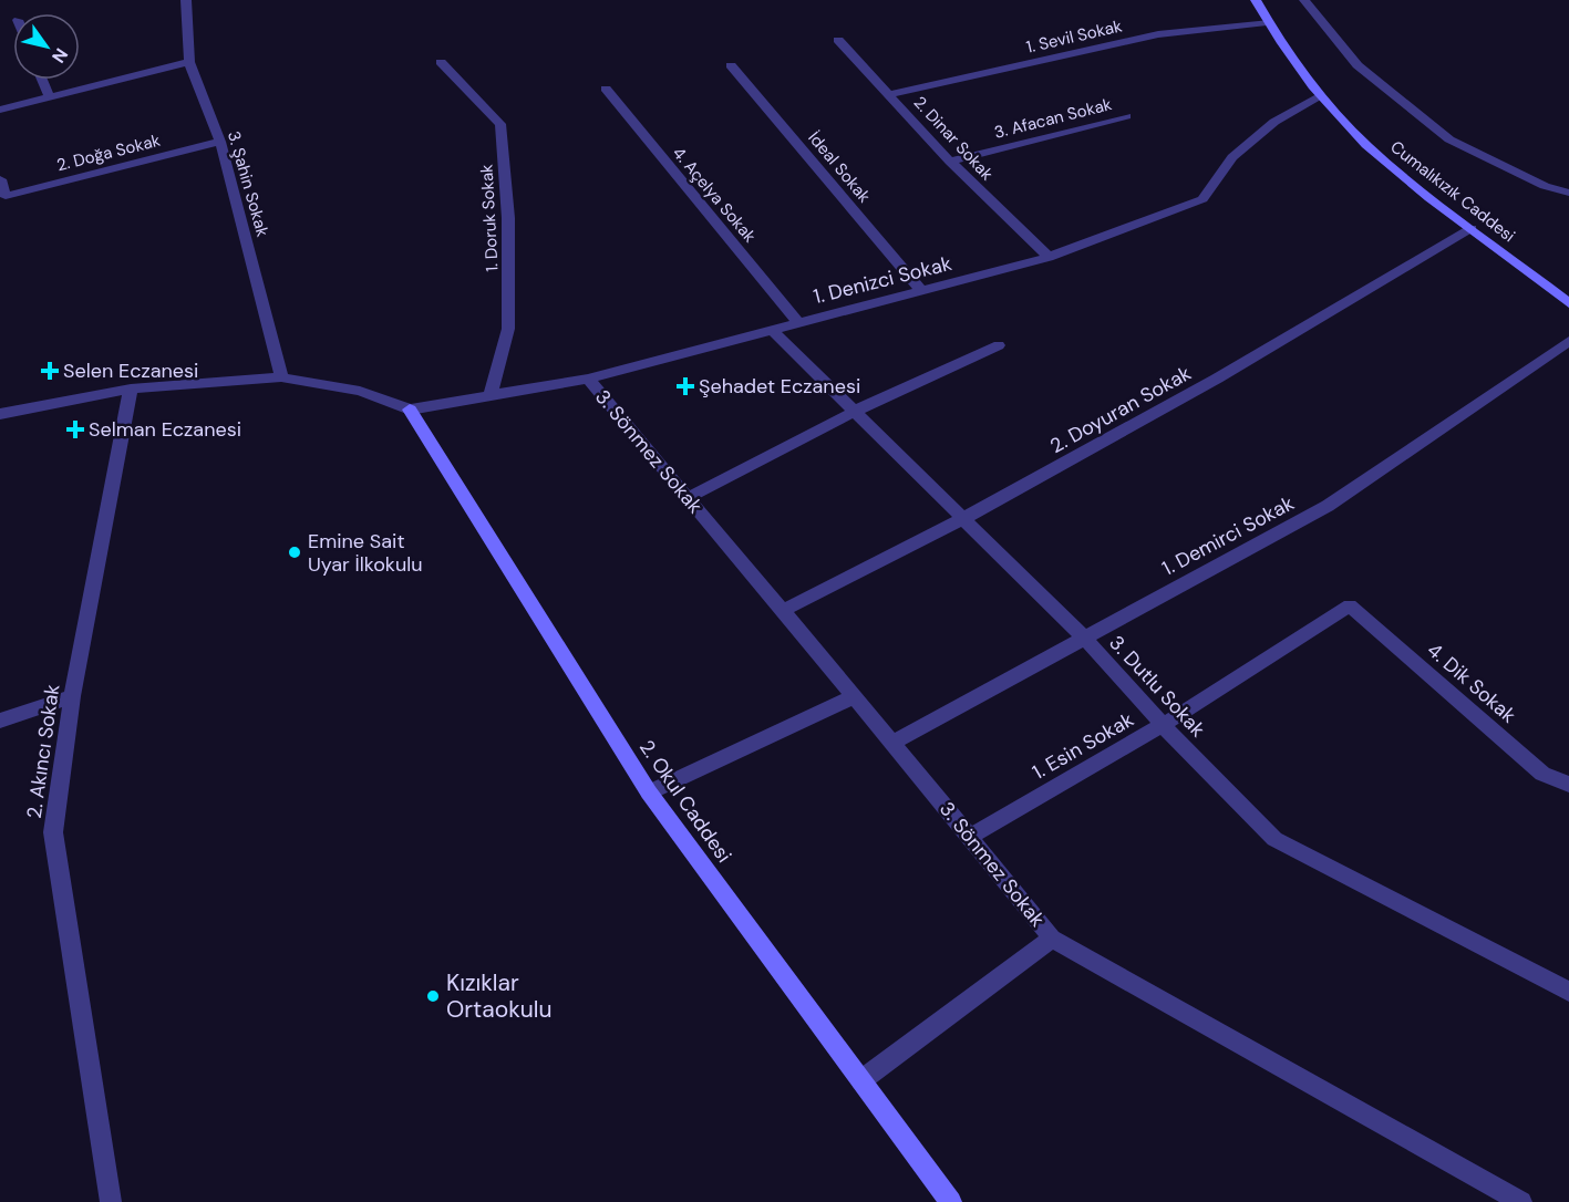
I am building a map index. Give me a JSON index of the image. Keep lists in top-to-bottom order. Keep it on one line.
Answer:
{"streets":{"main road":["Cumalıkızık Caddesi","2. Okul Caddesi"],"street":["1. Sevil Sokak","3. Afacan Sokak","2. Dinar Sokak","2. Doğa Sokak","İdeal Sokak","3. Şahin Sokak","4. Açelya Sokak","1. Doruk Sokak","1. Denizci Sokak","2. Doyuran Sokak","3. Sönmez Sokak","1. Demirci Sokak","4. Dik Sokak","3. Dutlu Sokak","1. Esin Sokak","2. Akıncı Sokak"]},"crossings":[["1. Sevil Sokak","2. Dinar Sokak"],["1. Sevil Sokak","Cumalıkızık Caddesi"],["3. Afacan Sokak","2. Dinar Sokak"],["2. Dinar Sokak","1. Denizci Sokak"],["2. Doğa Sokak","3. Şahin Sokak"],["İdeal Sokak","1. Denizci Sokak"],["Cumalıkızık Caddesi","1. Denizci Sokak"],["Cumalıkızık Caddesi","2. Doyuran Sokak"],["4. Açelya Sokak","1. Denizci Sokak"],["1. Doruk Sokak","1. Denizci Sokak"],["1. Denizci Sokak","3. Sönmez Sokak"],["1. Denizci Sokak","3. Dutlu Sokak"],["1. Denizci Sokak","2. Okul Caddesi"],["2. Doyuran Sokak","3. Sönmez Sokak"],["2. Doyuran Sokak","3. Dutlu Sokak"],["3. Sönmez Sokak","1. Demirci Sokak"],["3. Sönmez Sokak","1. Esin Sokak"],["1. Demirci Sokak","3. Dutlu Sokak"],["4. Dik Sokak","1. Esin Sokak"],["3. Dutlu Sokak","1. Esin Sokak"]],"places":{"health":["Selen Eczanesi","Şehadet Eczanesi","Selman Eczanesi"],"other":["Emine Sait Uyar İlkokulu","Kızıklar Ortaokulu"]},"north":"bottom right"}
